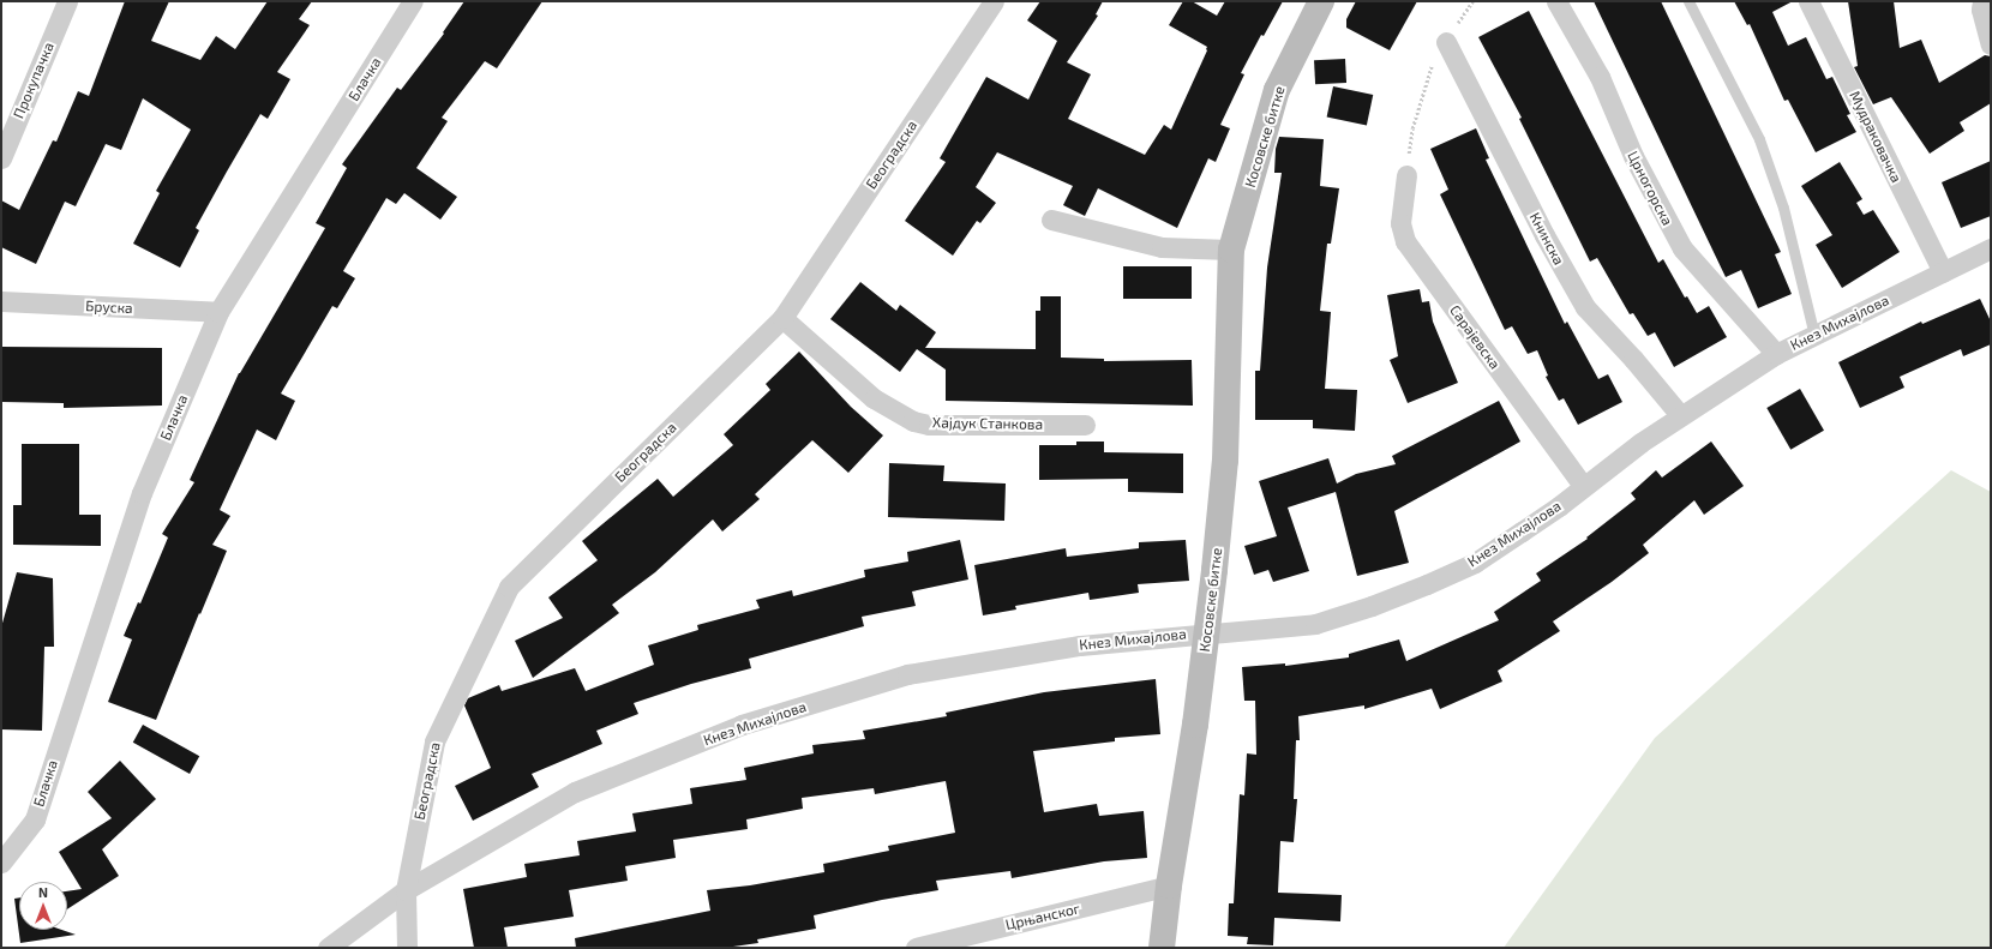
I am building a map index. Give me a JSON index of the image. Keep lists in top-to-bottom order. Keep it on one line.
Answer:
{"streets":{"street":["Блачка","Прокупачка","Косовске битке","Мудраковачка","Београдска","Црногорска","Книнска","Бруска","Кнез Михајлова","Сарајевска","Хајдук Станкова","Црњанског"]},"crossings":[["Блачка","Бруска"],["Косовске битке","Кнез Михајлова"],["Косовске битке","Црњанског"],["Мудраковачка","Кнез Михајлова"],["Београдска","Кнез Михајлова"],["Београдска","Хајдук Станкова"],["Црногорска","Кнез Михајлова"],["Книнска","Кнез Михајлова"],["Кнез Михајлова","Сарајевска"]],"north":"top"}
